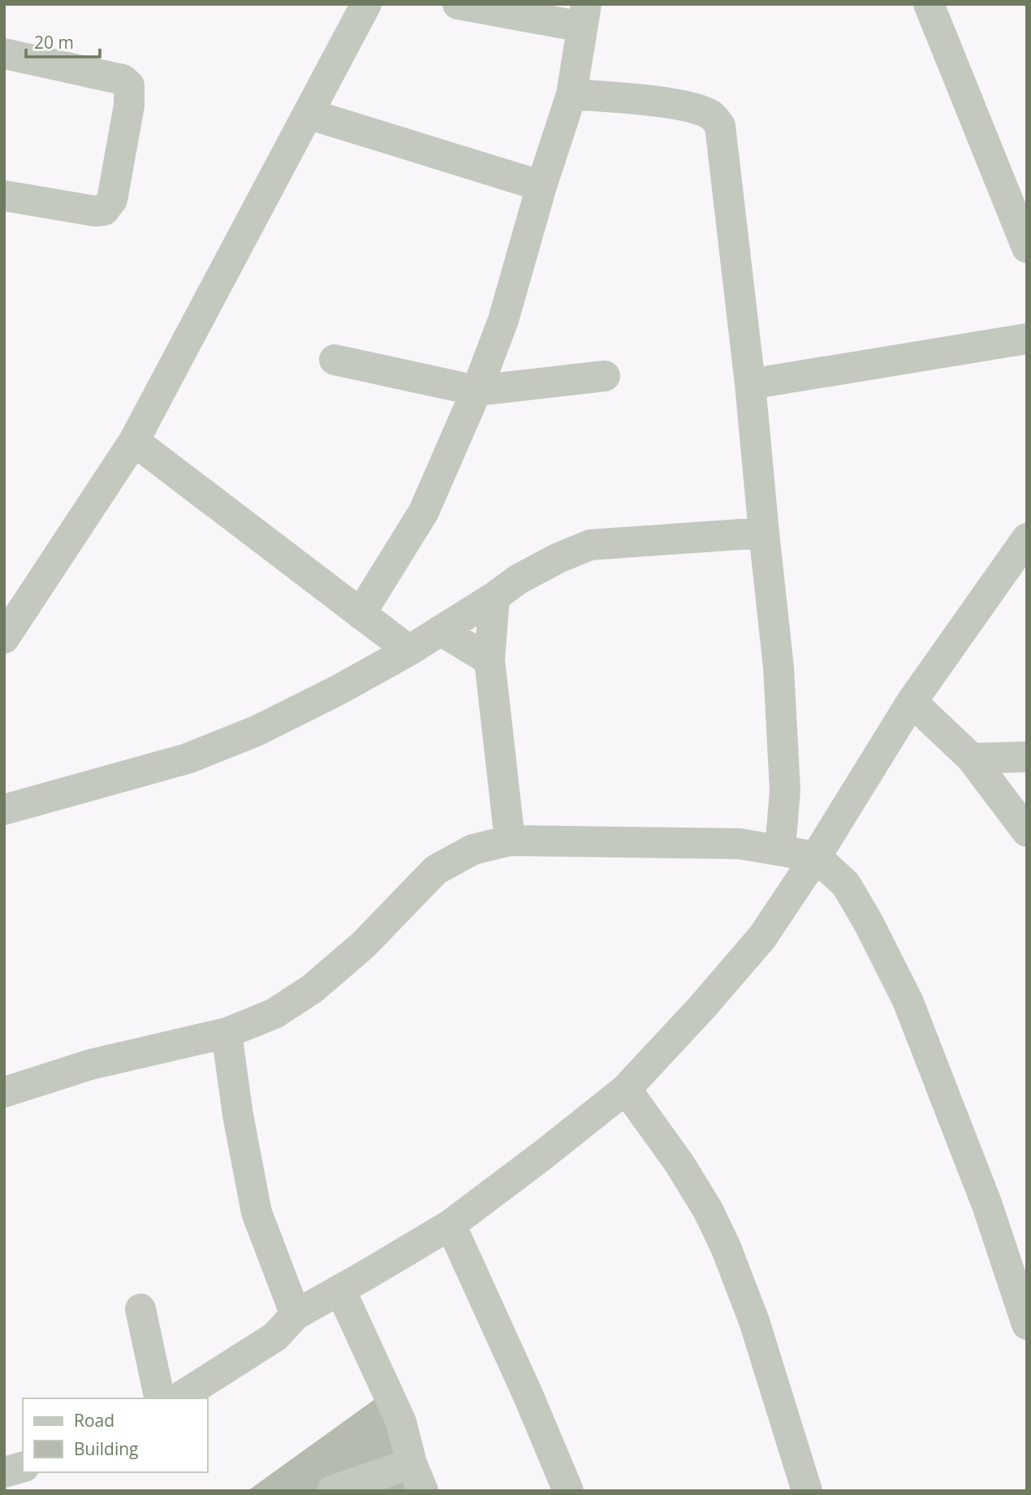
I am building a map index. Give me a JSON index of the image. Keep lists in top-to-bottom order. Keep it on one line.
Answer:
{"legend":["Road","Building"],"scale_bar":"20 m"}
